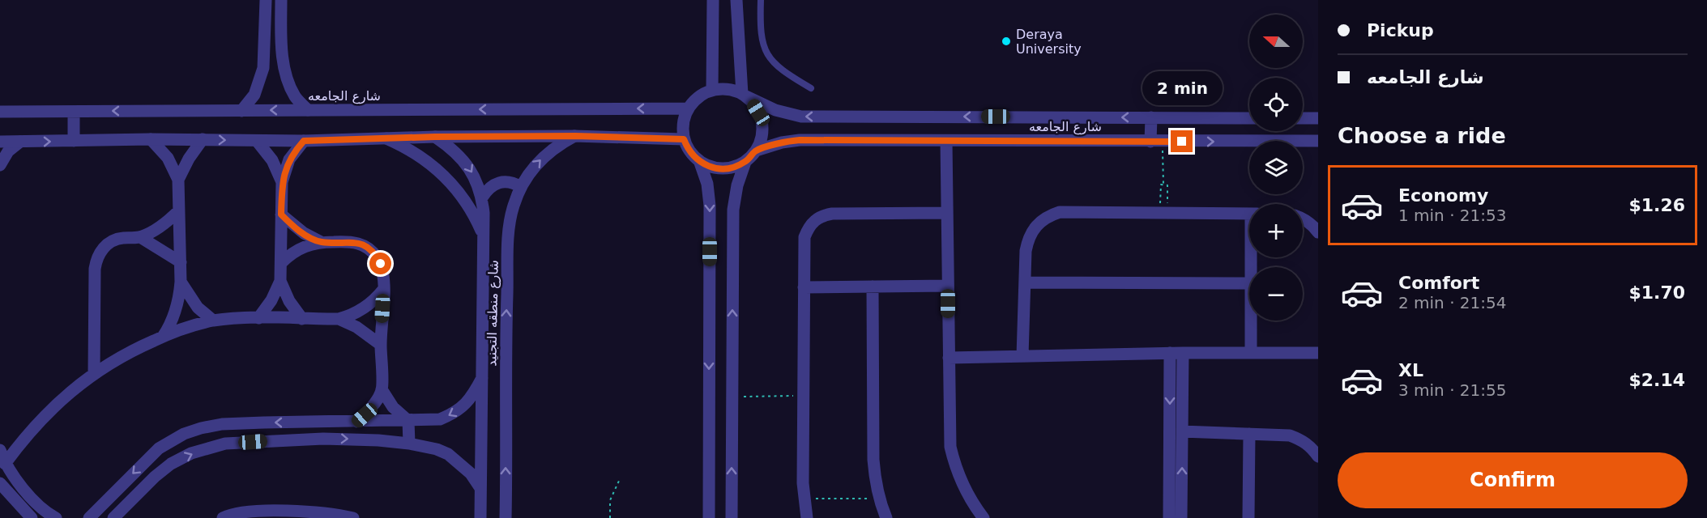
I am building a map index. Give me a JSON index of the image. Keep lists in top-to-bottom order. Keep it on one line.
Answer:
{"streets":{"street":["شارع الجامعه","شارع منطقه التجنيد"]},"places":["Deraya University"],"north":"left","page":{"banner":["Pickup","شارع الجامعه"],"map_buttons":["+","−"],"bubble":"2 min","heading":"Choose a ride","list":[{"name":"Economy","note":"1 min · 21:53","value":"$1.26"},{"name":"Comfort","note":"2 min · 21:54","value":"$1.70"},{"name":"XL","note":"3 min · 21:55","value":"$2.14"}],"buttons":"Confirm"}}
